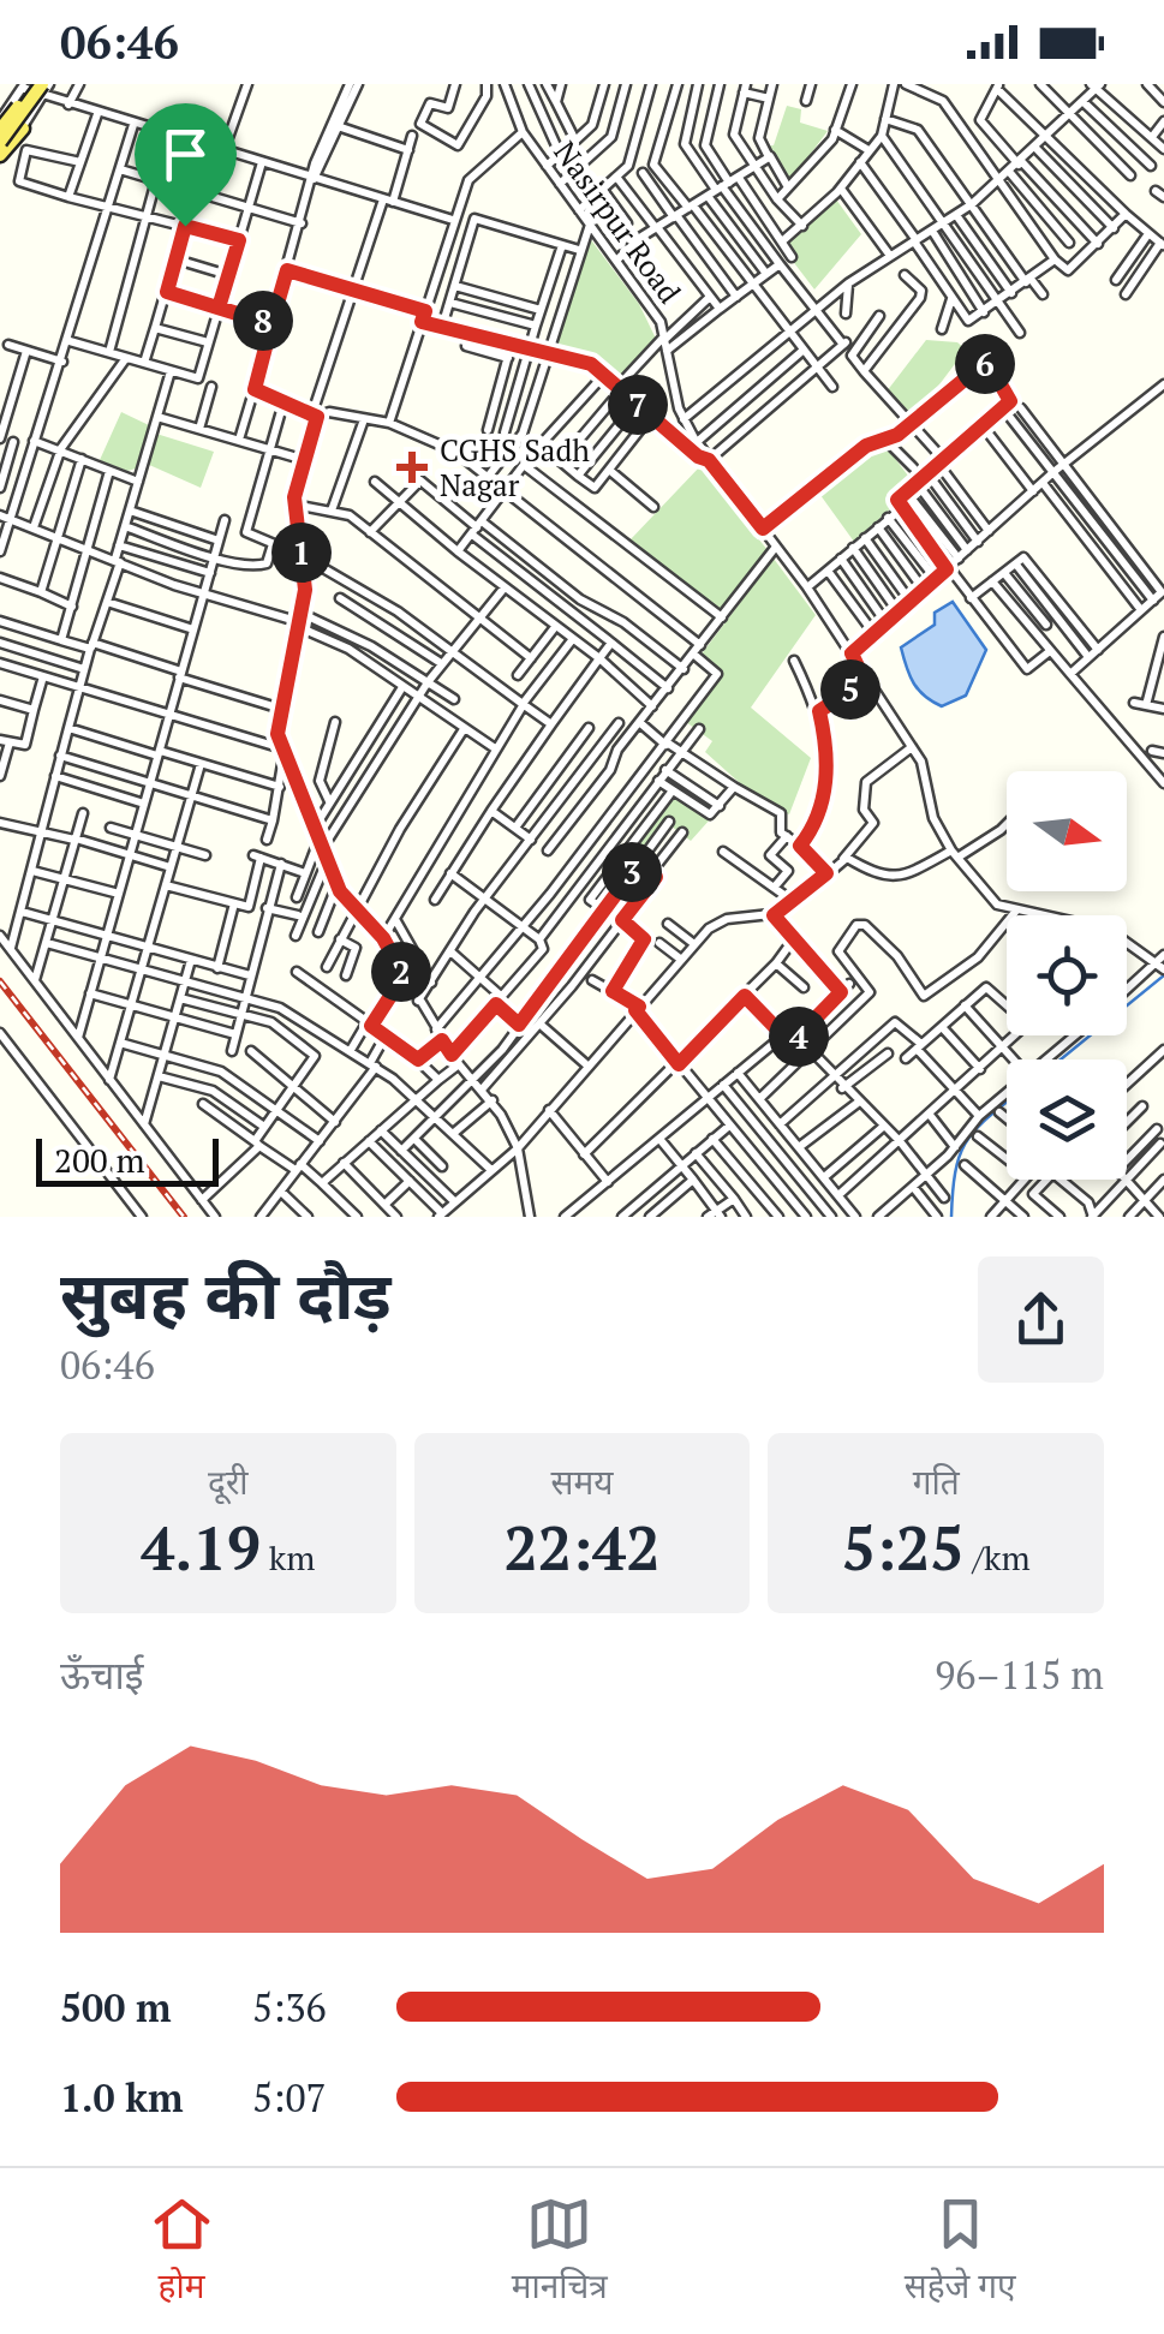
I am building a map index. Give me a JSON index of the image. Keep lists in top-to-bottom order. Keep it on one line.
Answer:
{"streets":{"street":["Nasirpur Road"]},"places":{"health":["CGHS Sadh Nagar"]},"scale_bar":"200 m","north":"right","page":{"status":"06:46","pins":["8","6","7","1","5","3","2","4"],"scale":"200 m","heading":["सुबह की दौड़","06:46"],"stats":[["दूरी","4.19 km"],["समय","22:42"],["गति","5:25 /km"]],"chart":["ऊँचाई","96–115 m"],"list":[{"name":"500 m","note":"5:36"},{"name":"1.0 km","note":"5:07"}],"tabs":["होम","मानचित्र","सहेजे गए"]}}
